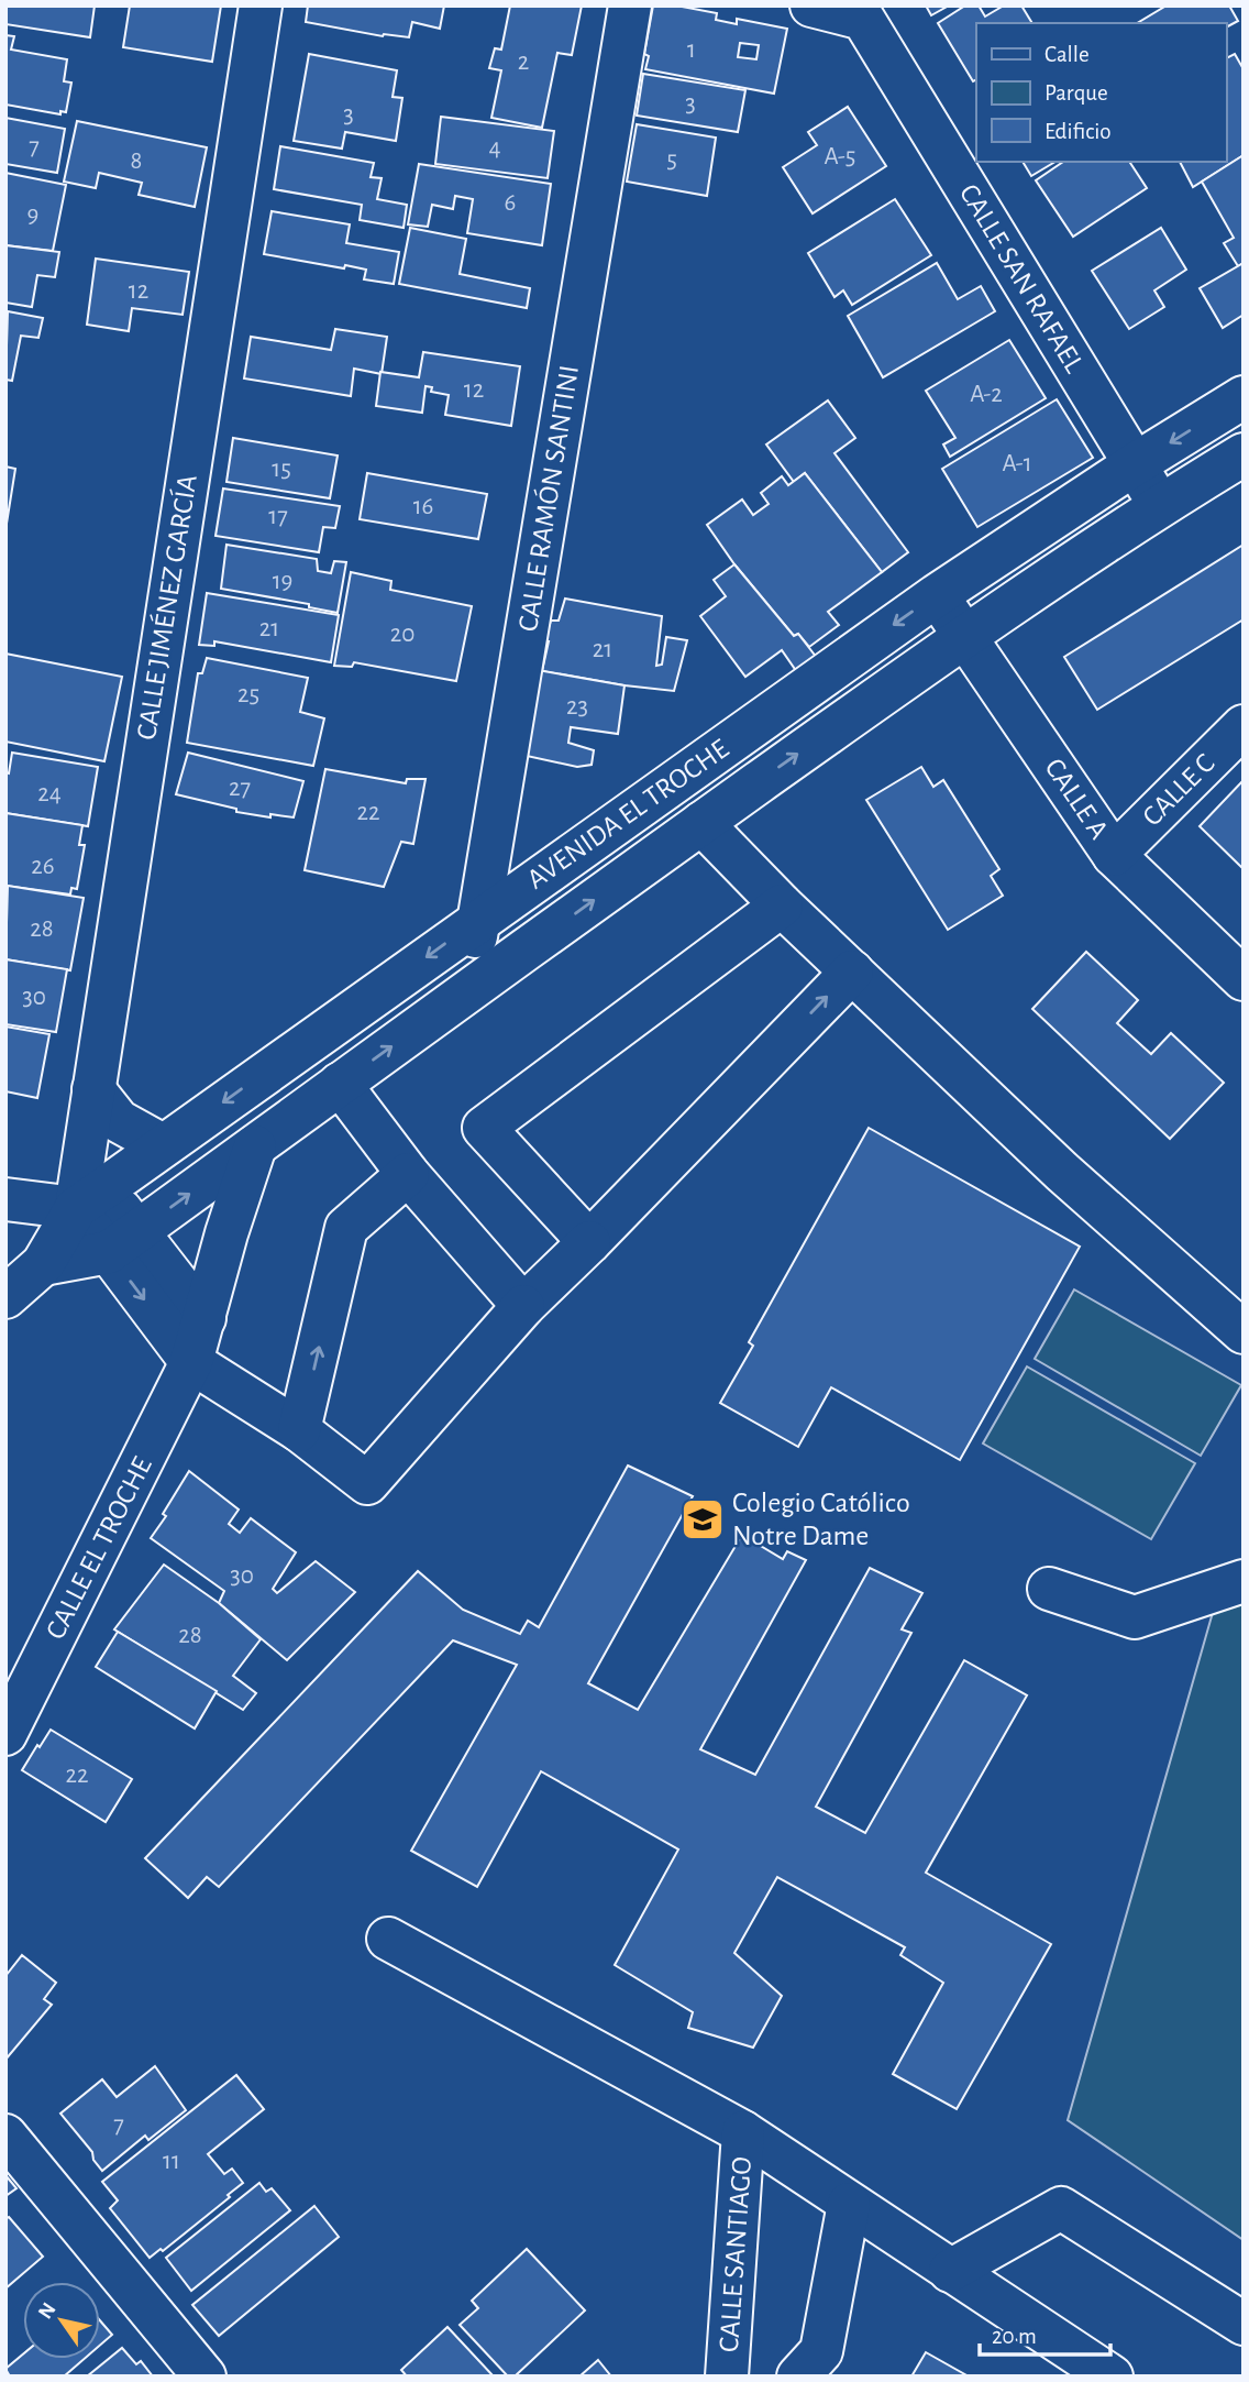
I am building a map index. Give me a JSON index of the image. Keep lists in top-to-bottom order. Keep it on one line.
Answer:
{"streets":{"street":["CALLE SAN RAFAEL","CALLE RAMÓN SANTINI","CALLE JIMÉNEZ GARCÍA","CALLE C","CALLE A","AVENIDA EL TROCHE","CALLE EL TROCHE","CALLE SANTIAGO"]},"crossings":[["CALLE SAN RAFAEL","AVENIDA EL TROCHE"],["CALLE RAMÓN SANTINI","AVENIDA EL TROCHE"],["CALLE JIMÉNEZ GARCÍA","AVENIDA EL TROCHE"],["CALLE C","CALLE A"],["CALLE A","AVENIDA EL TROCHE"],["AVENIDA EL TROCHE","CALLE EL TROCHE"]],"places":{"school or university":["Colegio Católico Notre Dame"]},"house_numbers":["1","2","3","3","7","4","A-5","5","8","6","9","12","12","A-2","A-1","15","16","17","19","21","20","21","25","23","27","24","22","26","28","30","30","28","22","7","11"],"legend":["Calle","Parque","Edificio"],"scale_bar":"20 m","north":"top left"}
